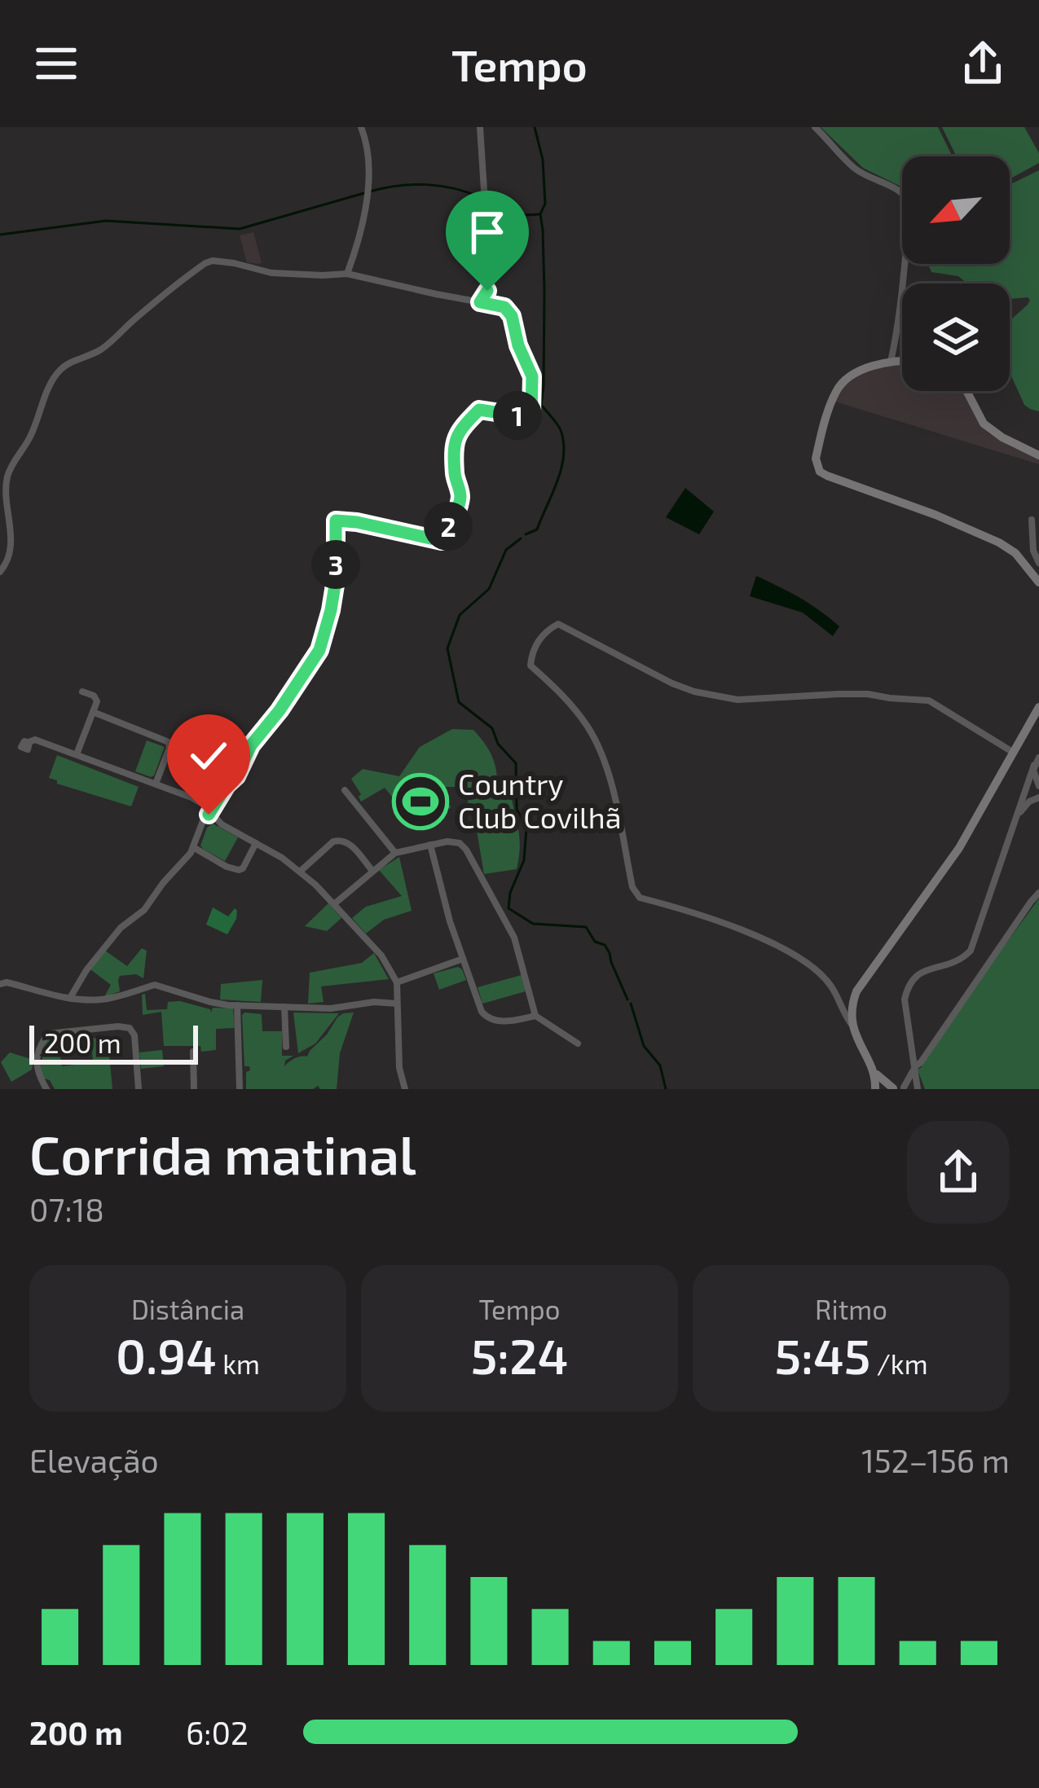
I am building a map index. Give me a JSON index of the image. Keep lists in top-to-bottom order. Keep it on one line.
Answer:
{"places":{"sports":["Country Club Covilhã"]},"scale_bar":"200 m","north":"bottom left","page":{"header":"Tempo","pins":["1","2","3"],"scale":"200 m","heading":["Corrida matinal","07:18"],"stats":[["Distância","0.94 km"],["Tempo","5:24"],["Ritmo","5:45 /km"]],"chart":["Elevação","152–156 m"],"list":[{"name":"200 m","note":"6:02"}]}}
